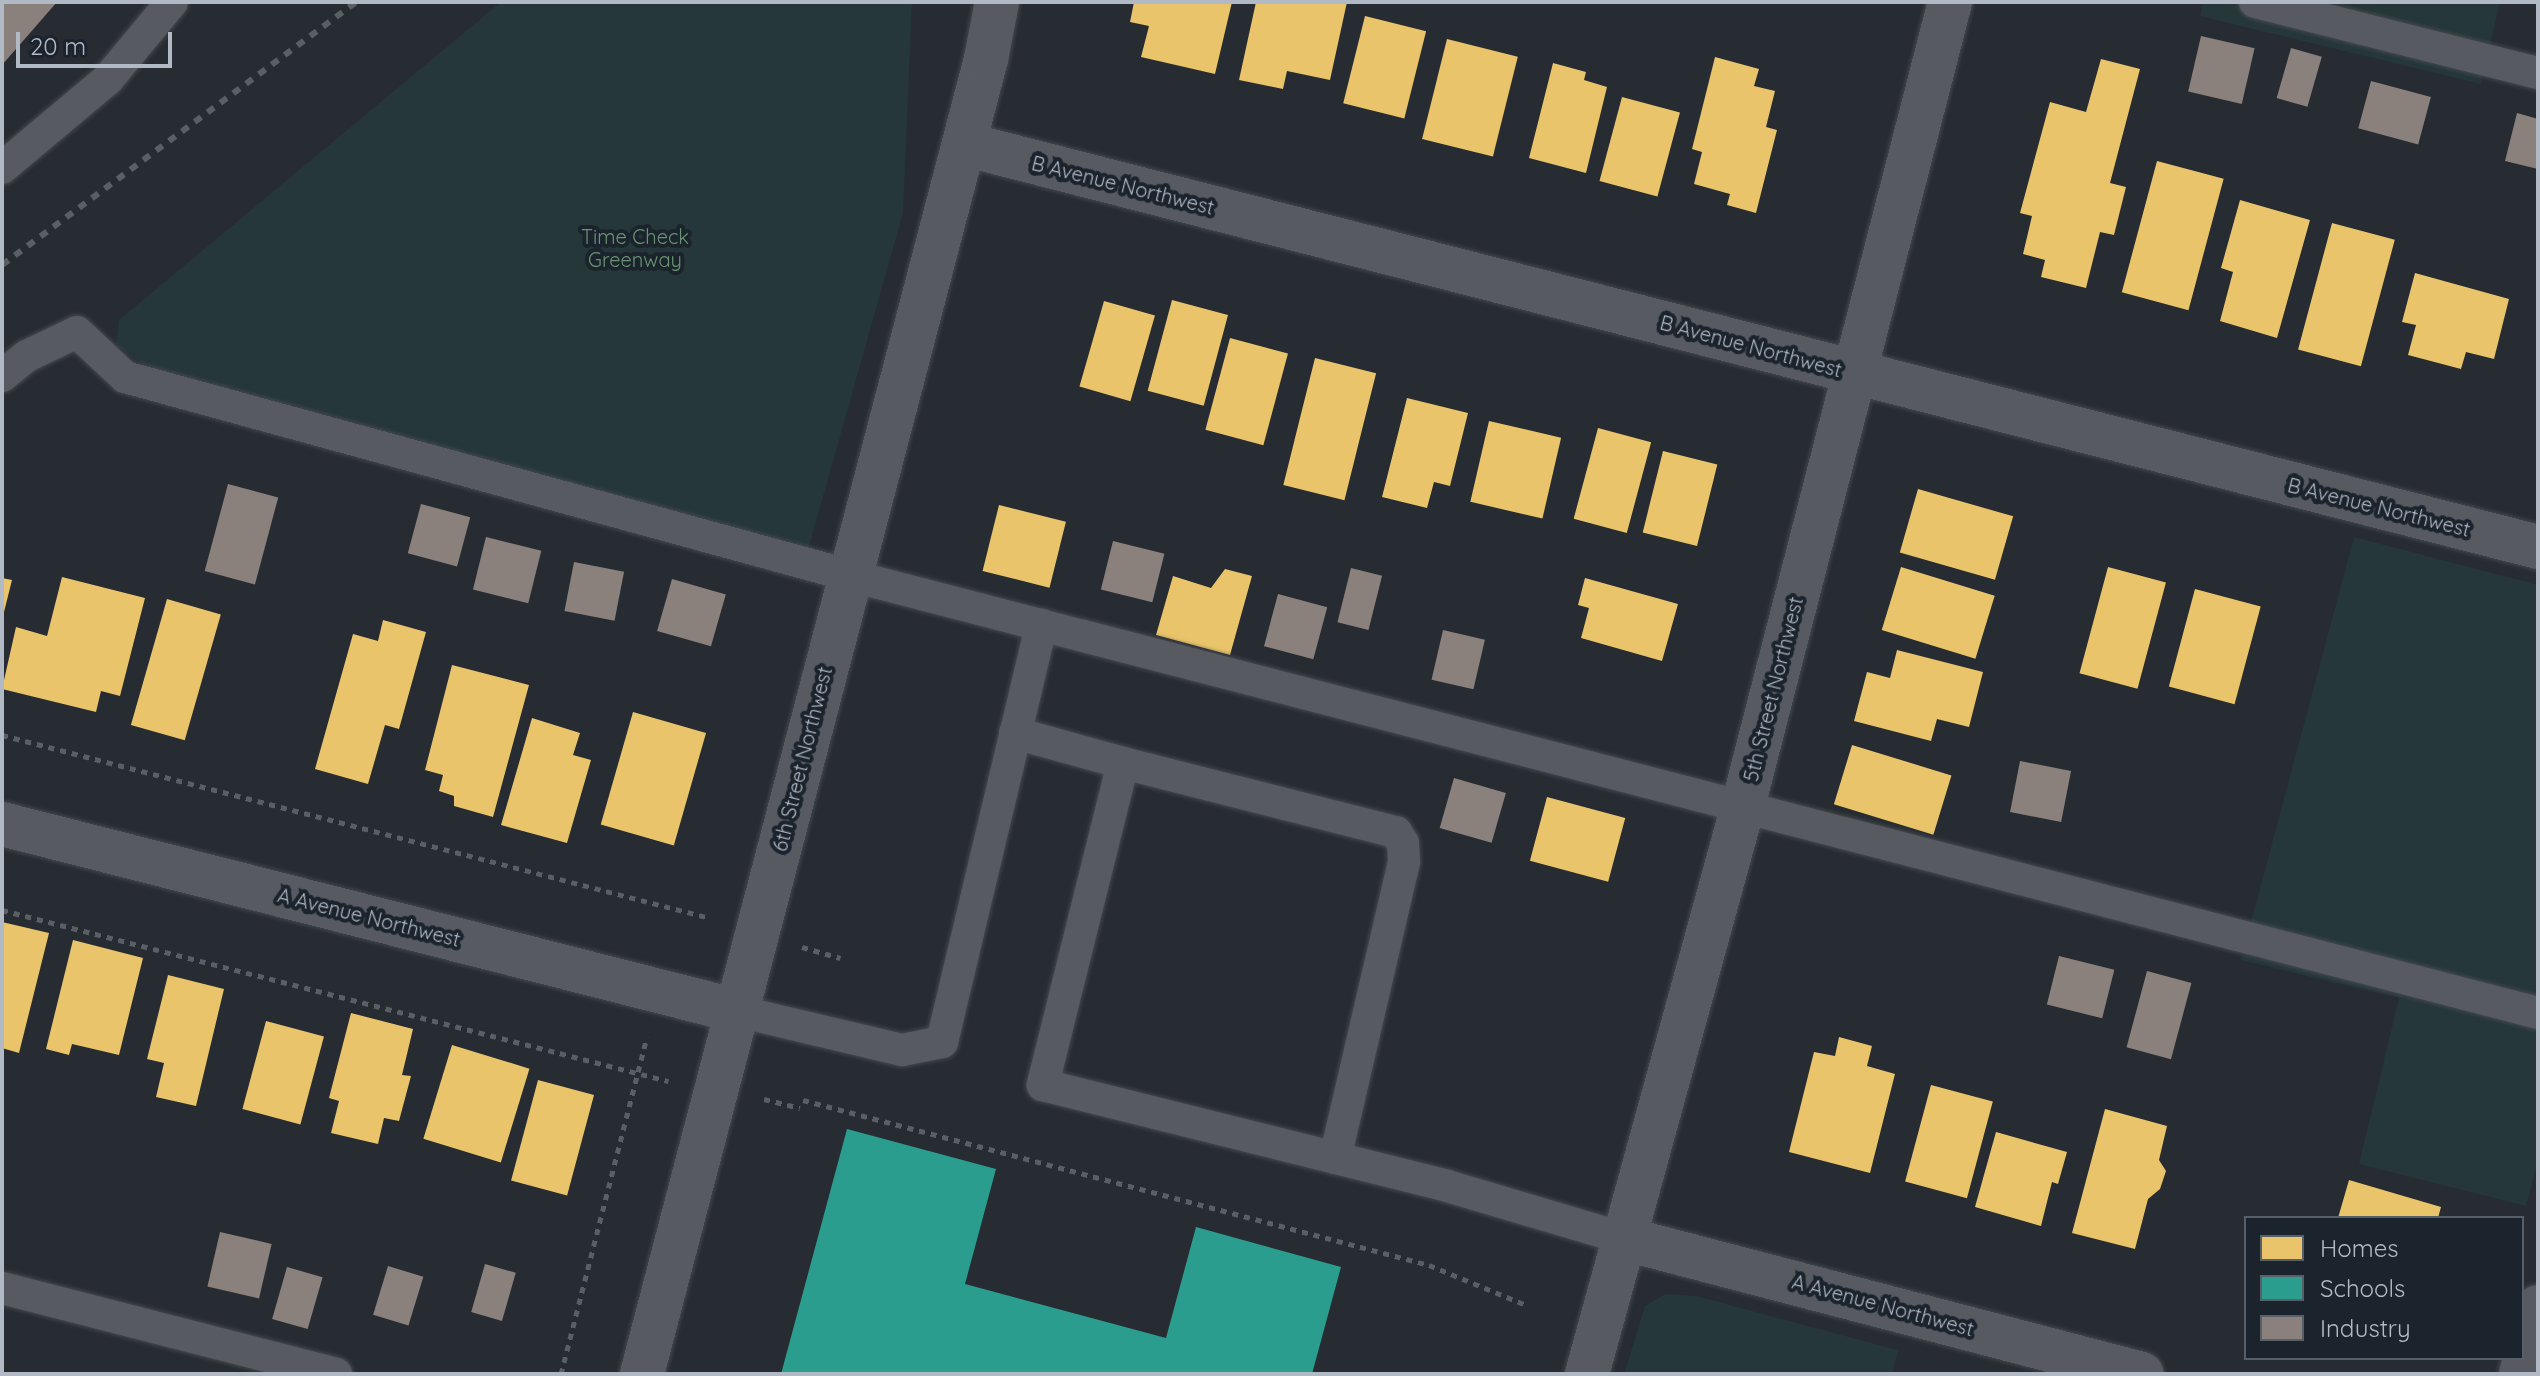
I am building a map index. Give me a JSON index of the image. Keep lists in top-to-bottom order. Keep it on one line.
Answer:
{"streets":{"street":["B Avenue Northwest","5th Street Northwest","6th Street Northwest","A Avenue Northwest"]},"crossings":[["B Avenue Northwest","5th Street Northwest"],["B Avenue Northwest","6th Street Northwest"],["5th Street Northwest","A Avenue Northwest"],["6th Street Northwest","A Avenue Northwest"]],"parks":["Time Check Greenway"],"legend":["Homes","Schools","Industry"],"scale_bar":"20 m"}
